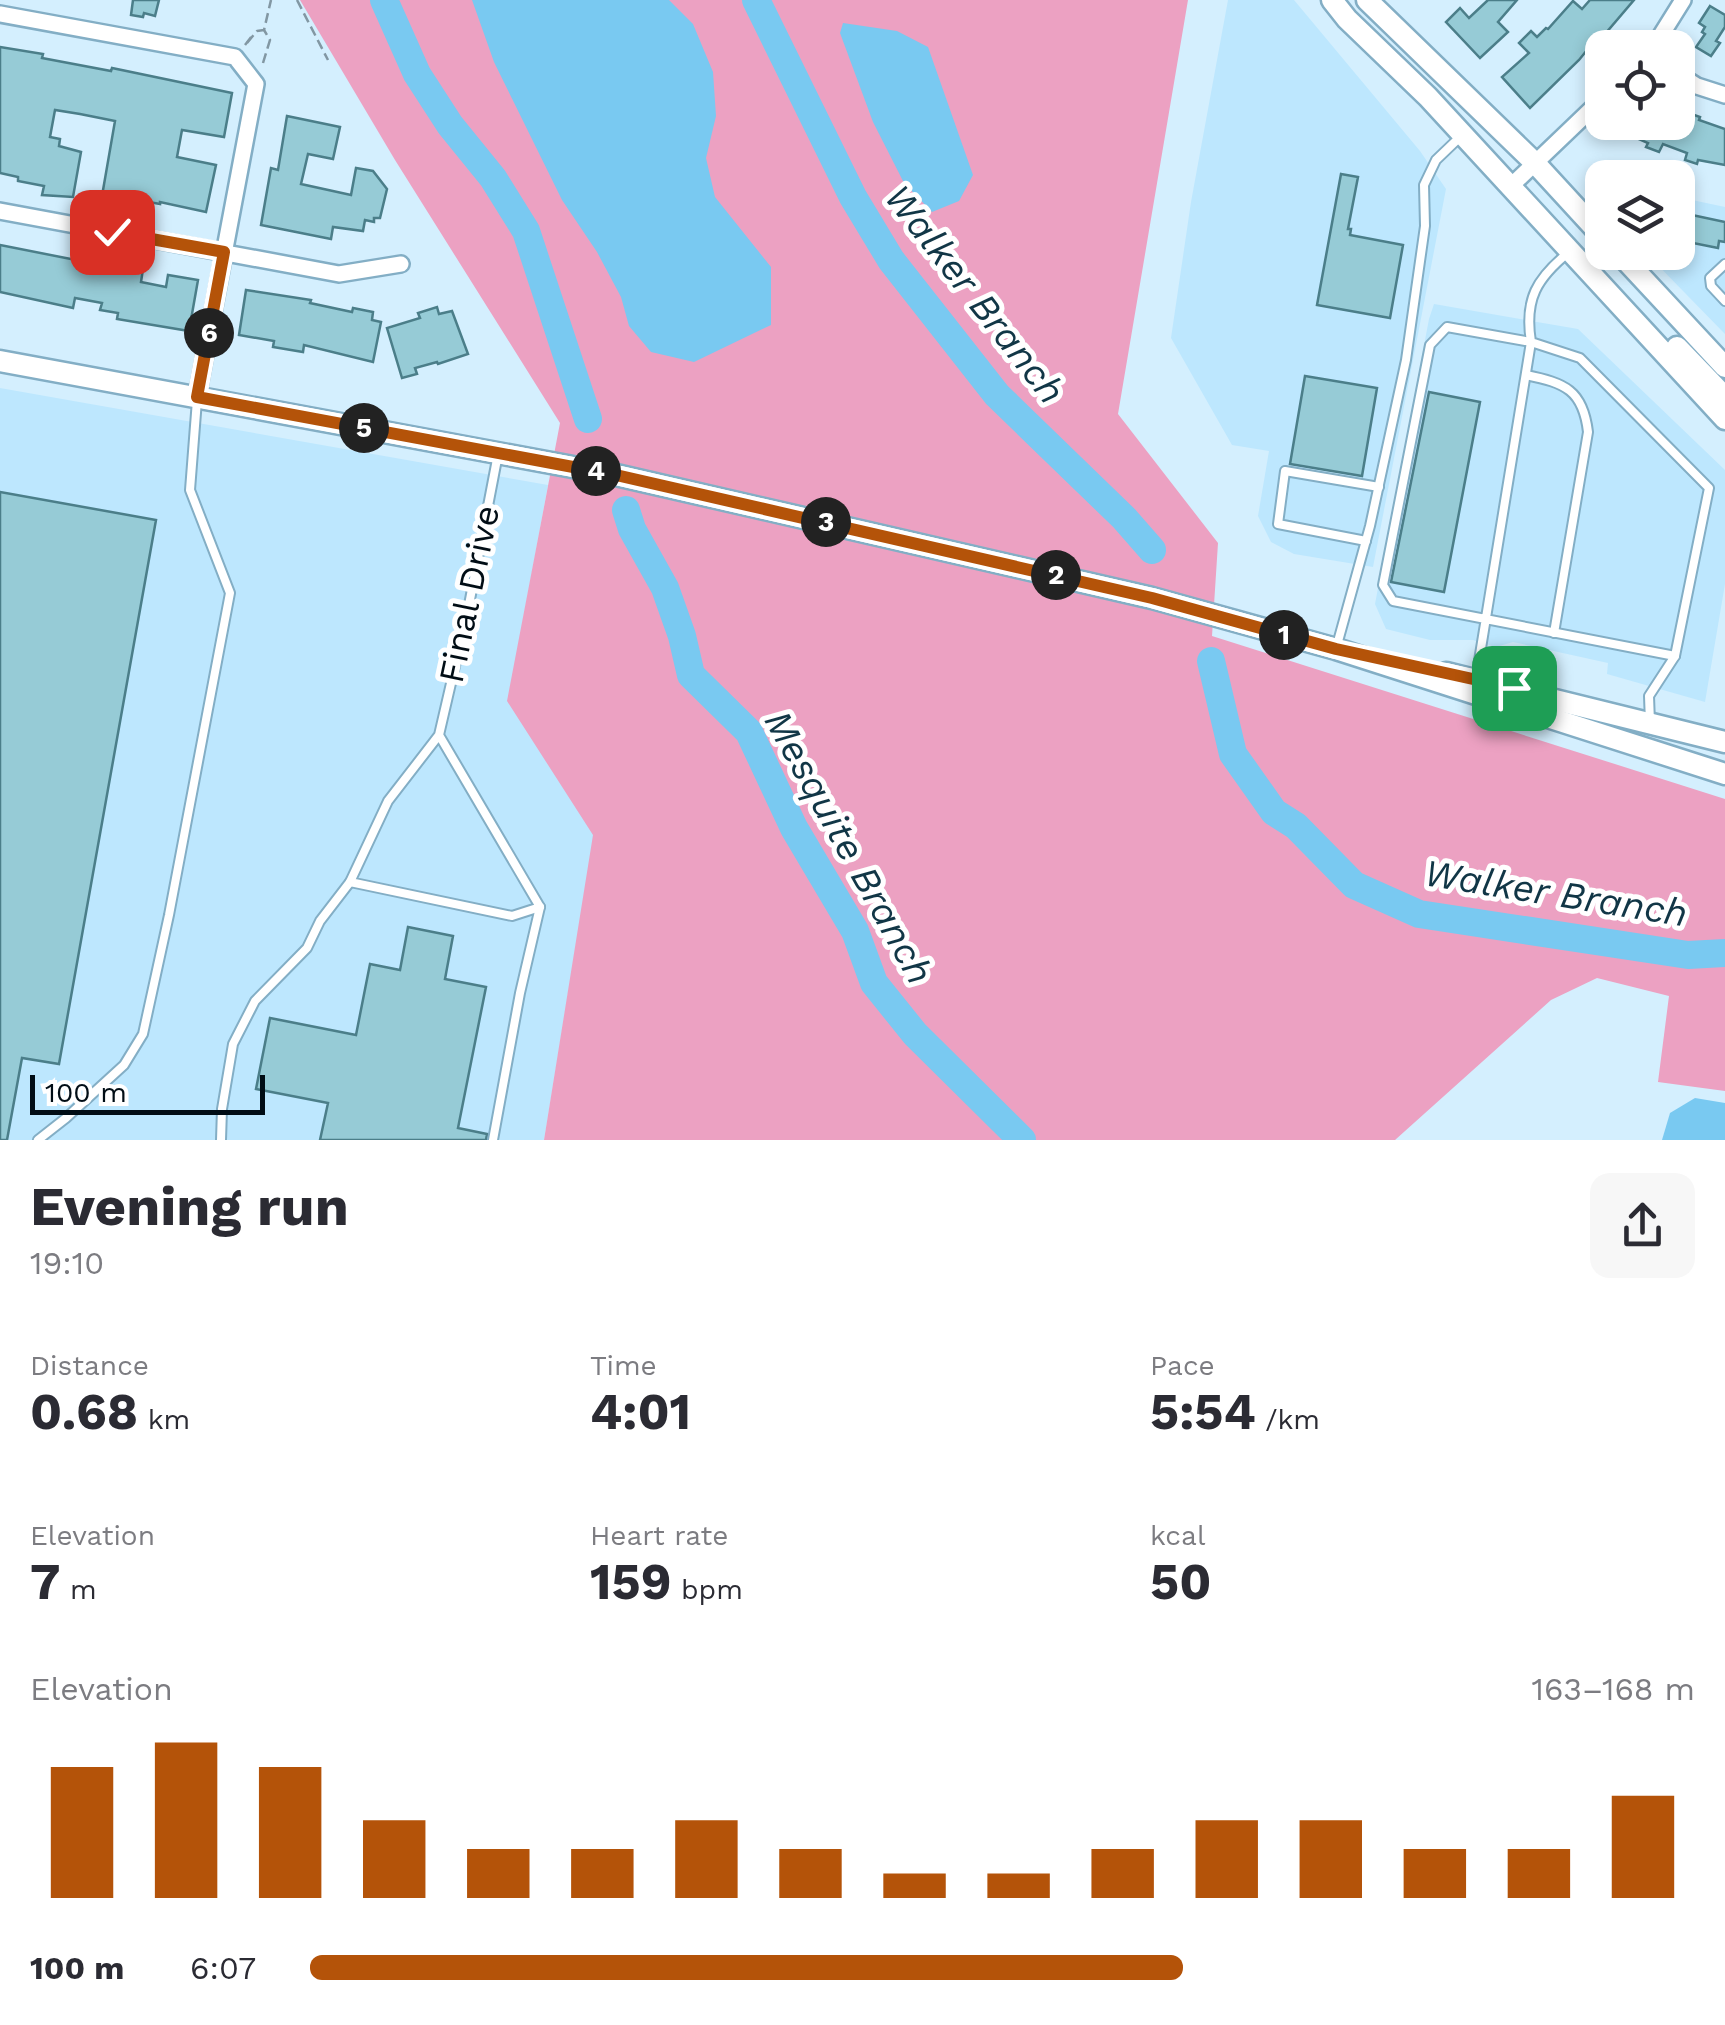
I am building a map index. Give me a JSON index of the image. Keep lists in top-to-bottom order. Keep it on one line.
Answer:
{"streets":{"lane":["Final Drive"]},"water":["Walker Branch","Mesquite Branch"],"scale_bar":"100 m","page":{"pins":["6","5","4","3","2","1"],"scale":"100 m","heading":["Evening run","19:10"],"stats":[["Distance","0.68 km"],["Time","4:01"],["Pace","5:54 /km"],["Elevation","7 m"],["Heart rate","159 bpm"],["kcal","50"]],"chart":["Elevation","163–168 m"],"list":[{"name":"100 m","note":"6:07"}]}}
